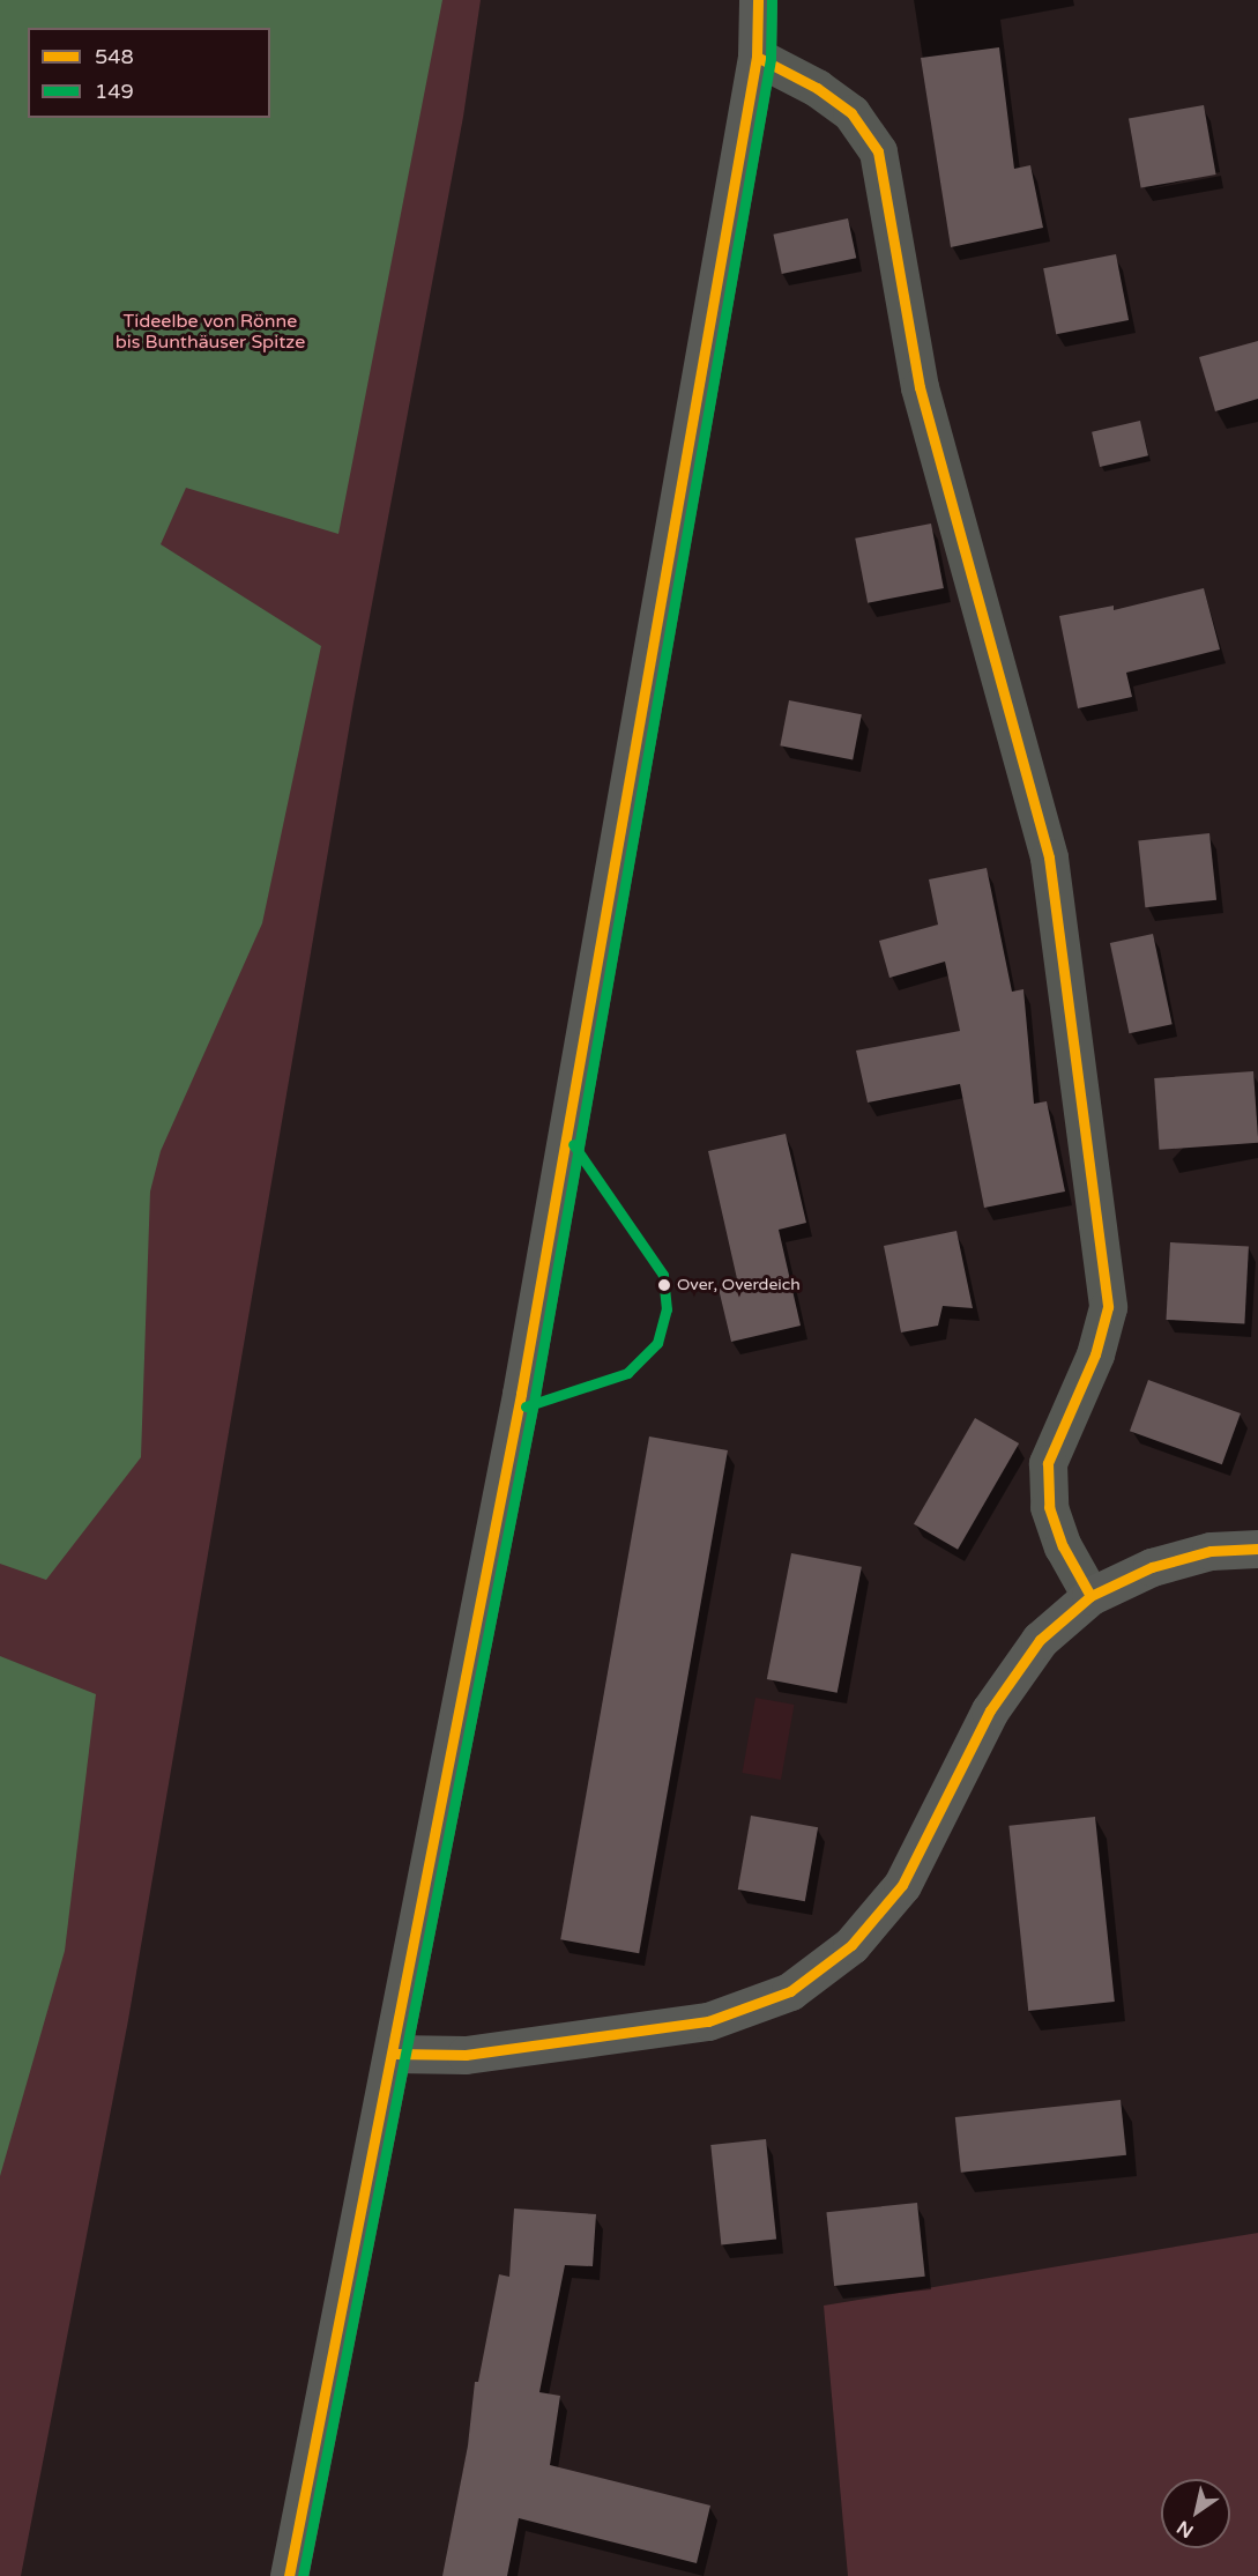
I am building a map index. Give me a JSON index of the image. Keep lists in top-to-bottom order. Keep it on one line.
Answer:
{"parks":["Tideelbe von Rönne bis Bunthäuser Spitze"],"places":["Over, Overdeich"],"lines":["transit line 548","transit line 149"],"legend":["548","149"],"north":"bottom left"}
